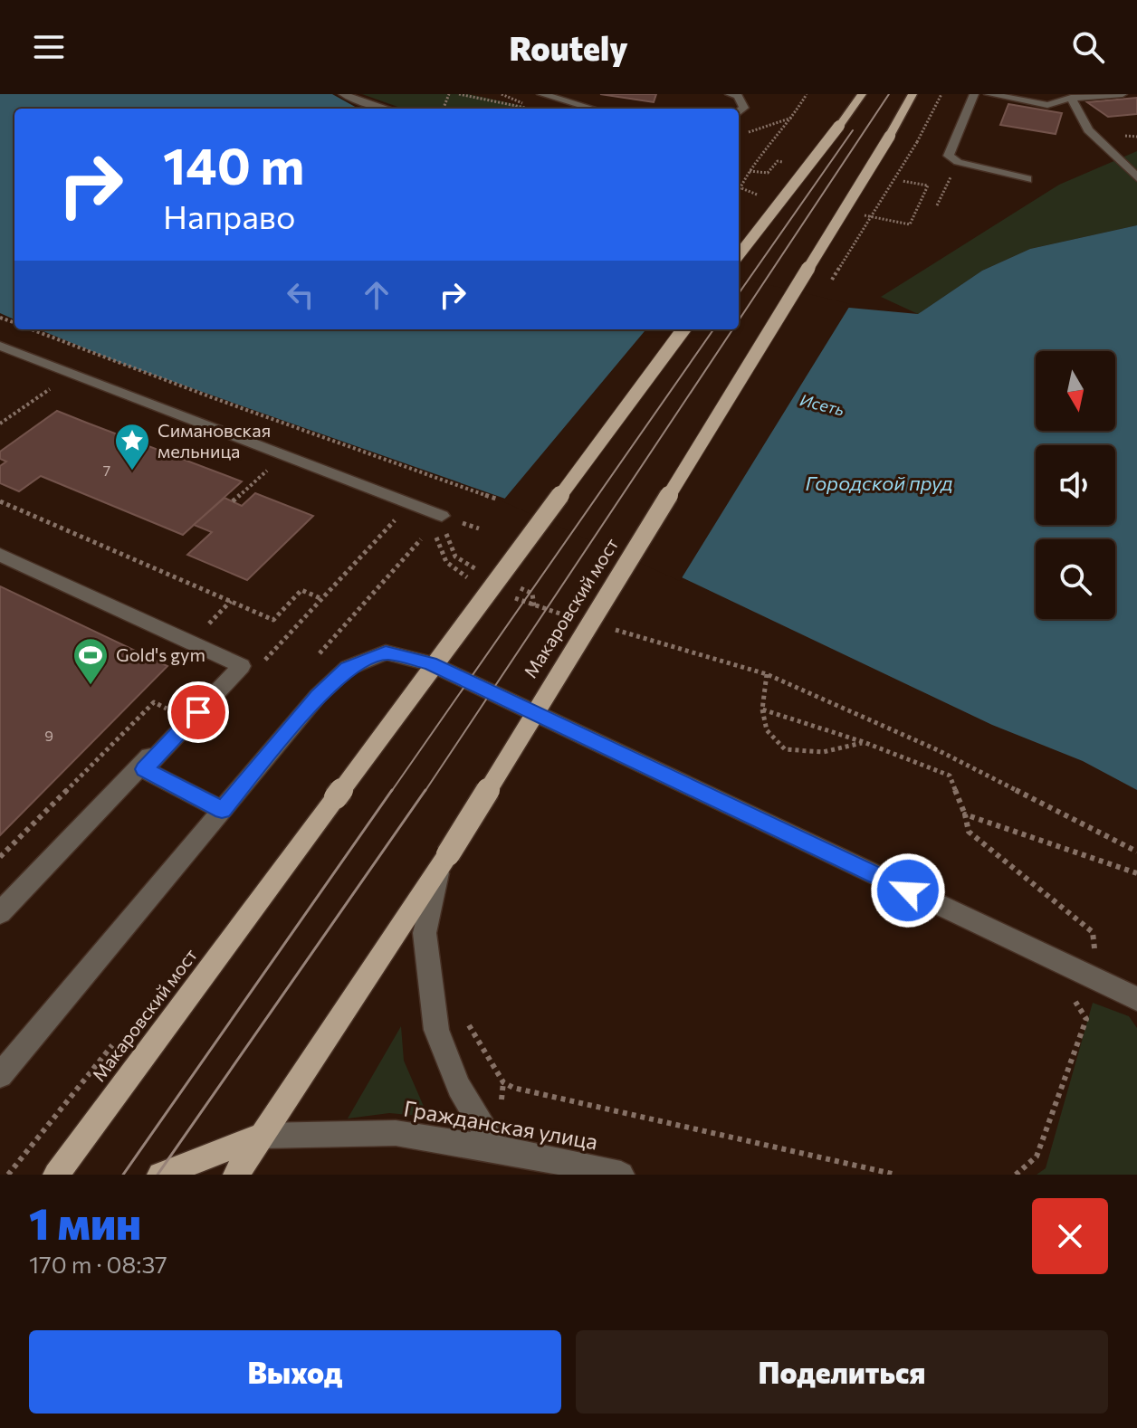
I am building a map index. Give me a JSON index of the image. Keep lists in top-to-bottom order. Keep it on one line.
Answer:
{"streets":{"main road":["Макаровский мост","Гражданская улица"]},"crossings":[["Макаровский мост","Гражданская улица"]],"water":["Исеть","Городской пруд"],"places":{"place":["Симановская мельница"],"sports":["Gold's gym"]},"house_numbers":["7","9"],"north":"bottom","page":{"header":"Routely","turn":["140 m","Направо"],"heading":["1 мин","170 m · 08:37"],"buttons":["Выход","Поделиться"]}}
